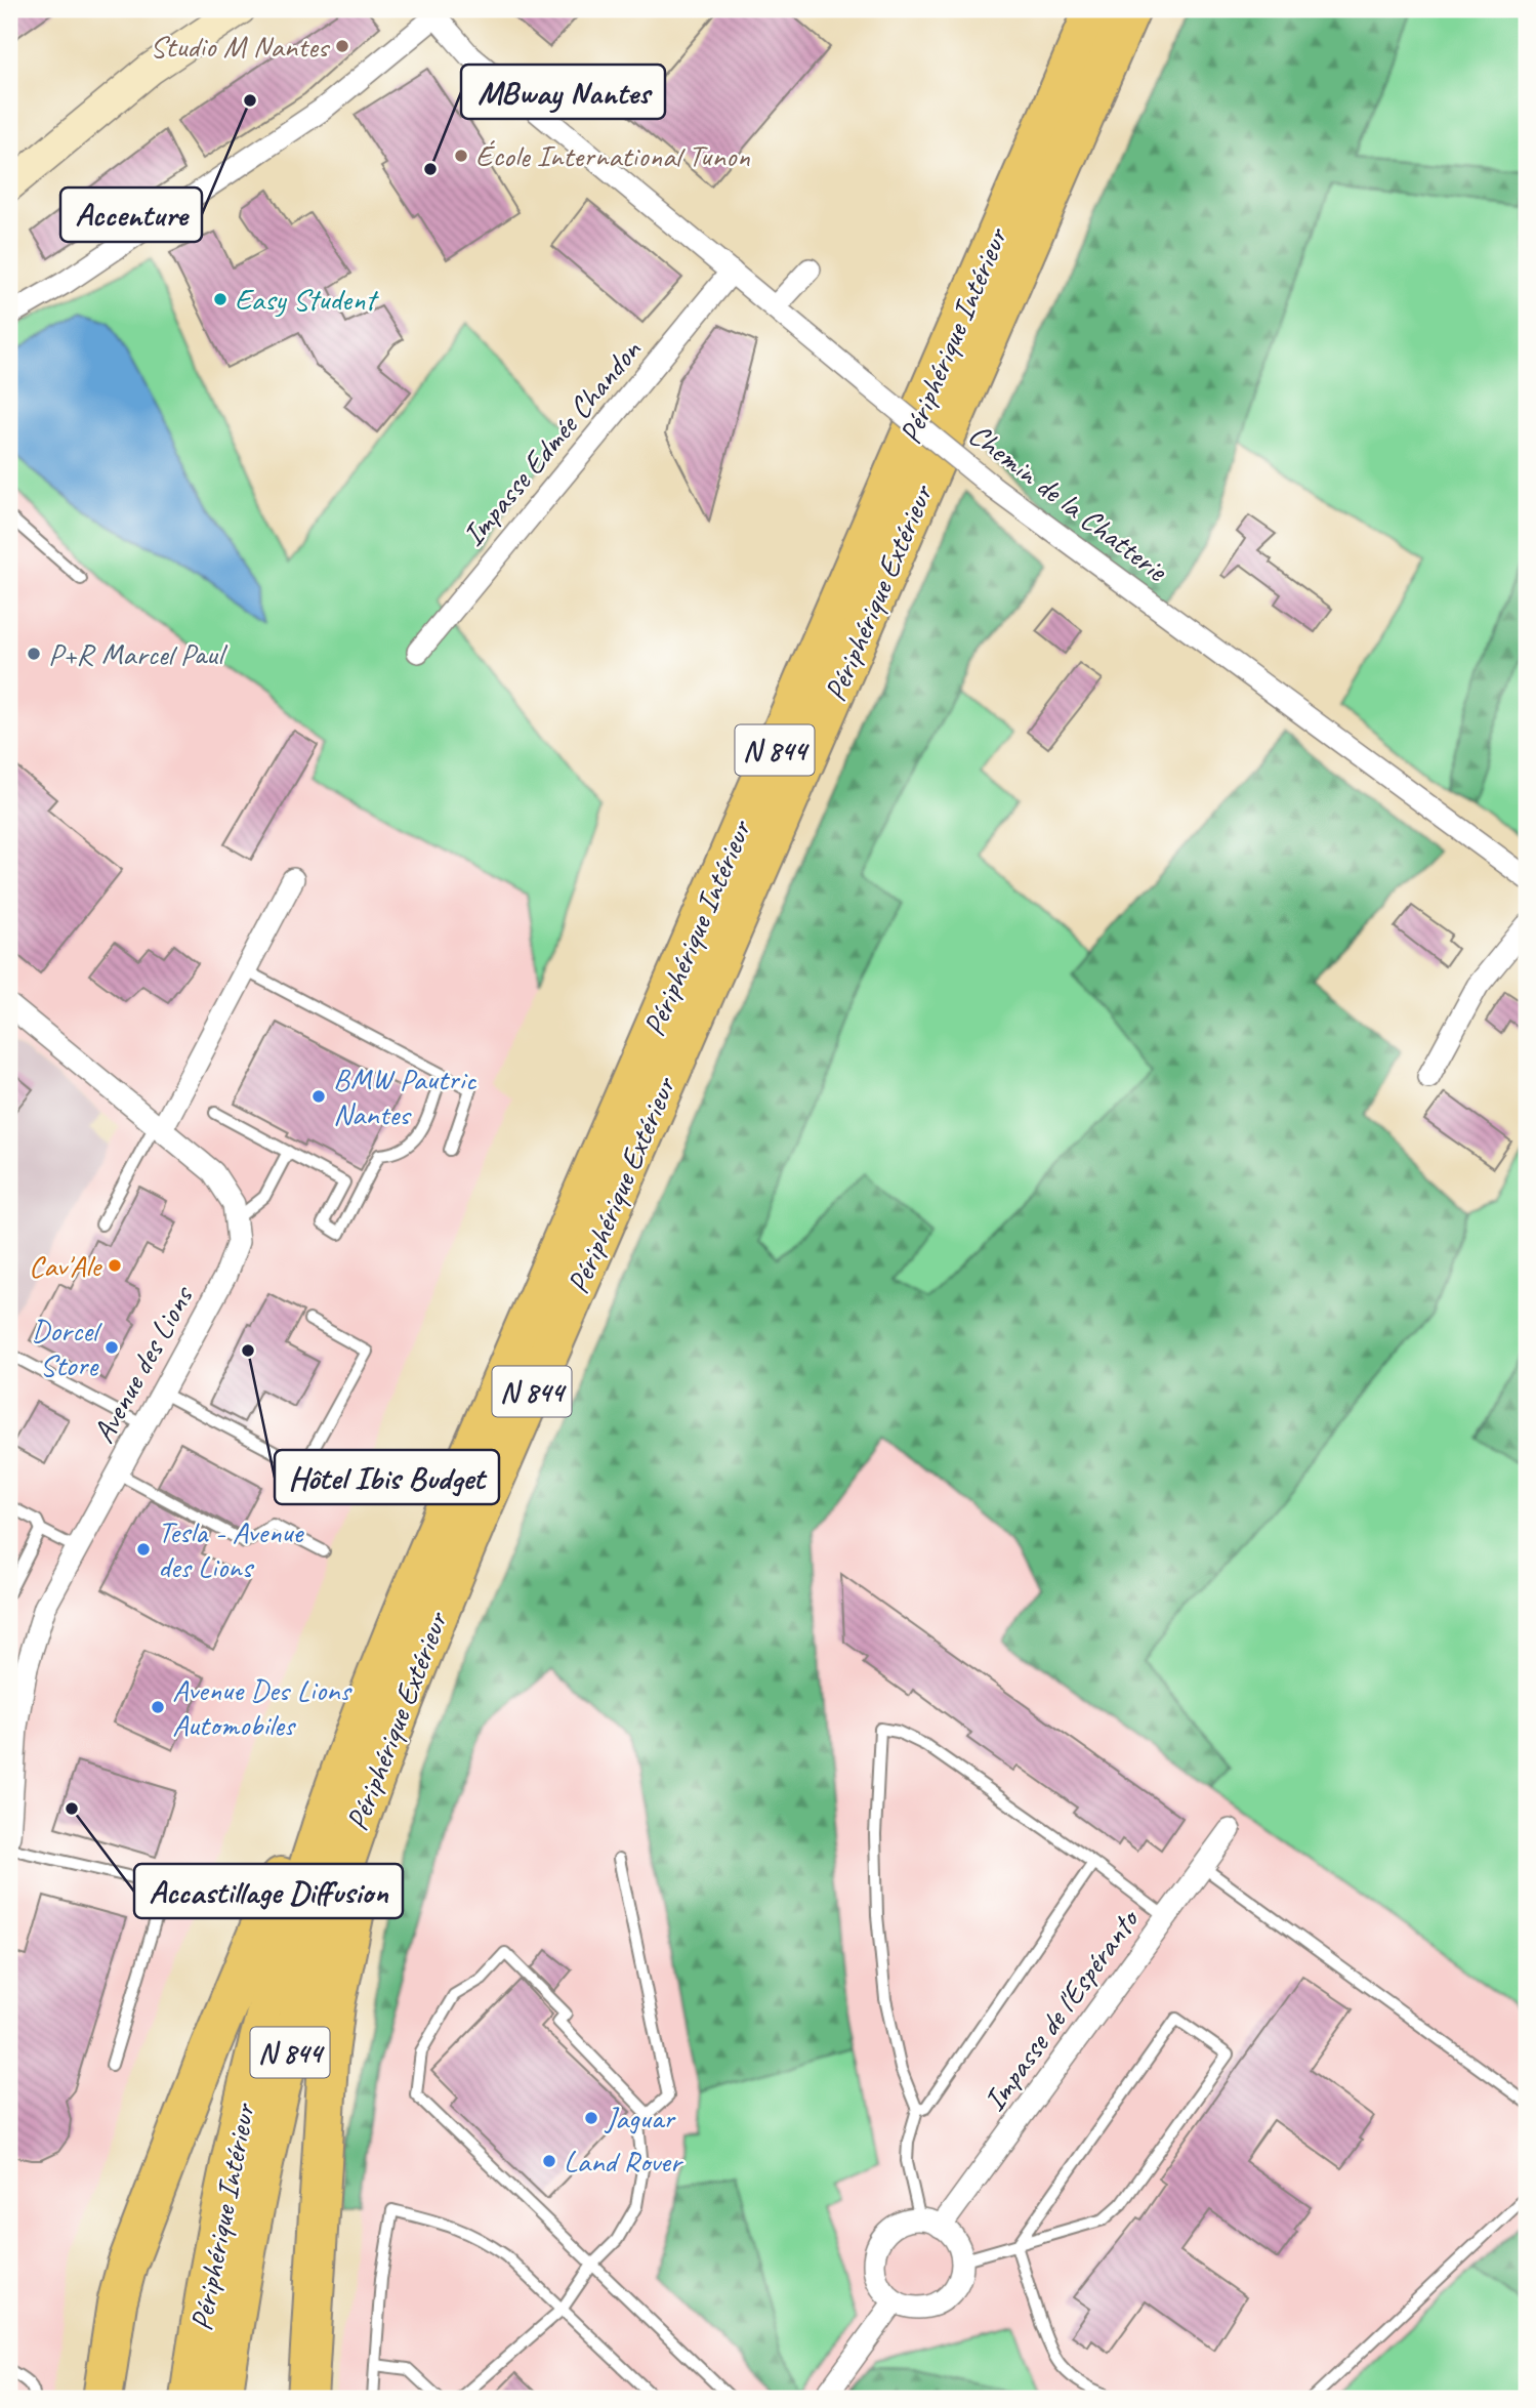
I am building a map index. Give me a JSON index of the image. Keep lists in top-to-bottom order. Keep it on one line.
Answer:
{"streets":{"highway":["Périphérique Intérieur","Périphérique Extérieur","N 844"],"street":["Impasse Edmée Chandon","Chemin de la Chatterie","Avenue des Lions","Impasse de l'Espéranto"]},"crossings":[["Impasse Edmée Chandon","Chemin de la Chatterie"]],"places":["Studio M Nantes","Accenture","École International Tunon","MBway Nantes","Easy Student","P+R Marcel Paul","BMW Pautric Nantes","Cav'Ale","Dorcel Store","Hôtel Ibis Budget","Tesla - Avenue des Lions","Avenue Des Lions Automobiles","Accastillage Diffusion","Jaguar","Land Rover"]}
